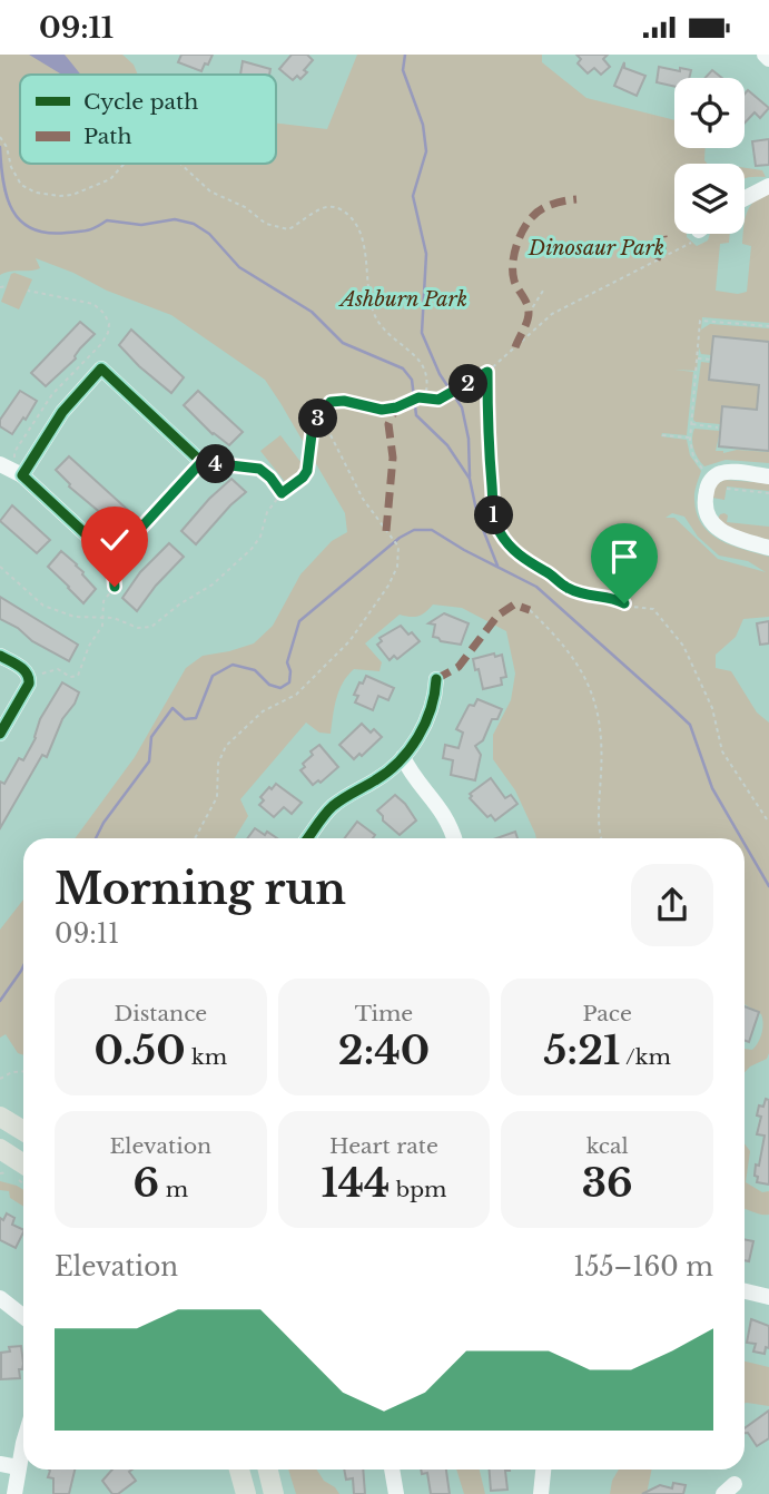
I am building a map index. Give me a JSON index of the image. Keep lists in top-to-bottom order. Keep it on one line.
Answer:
{"parks":["Dinosaur Park","Ashburn Park"],"legend":["Cycle path","Path"],"page":{"status":"09:11","pins":["2","3","4","1"],"heading":["Morning run","09:11"],"stats":[["Distance","0.50 km"],["Time","2:40"],["Pace","5:21 /km"],["Elevation","6 m"],["Heart rate","144 bpm"],["kcal","36"]],"chart":["Elevation","155–160 m"]}}
